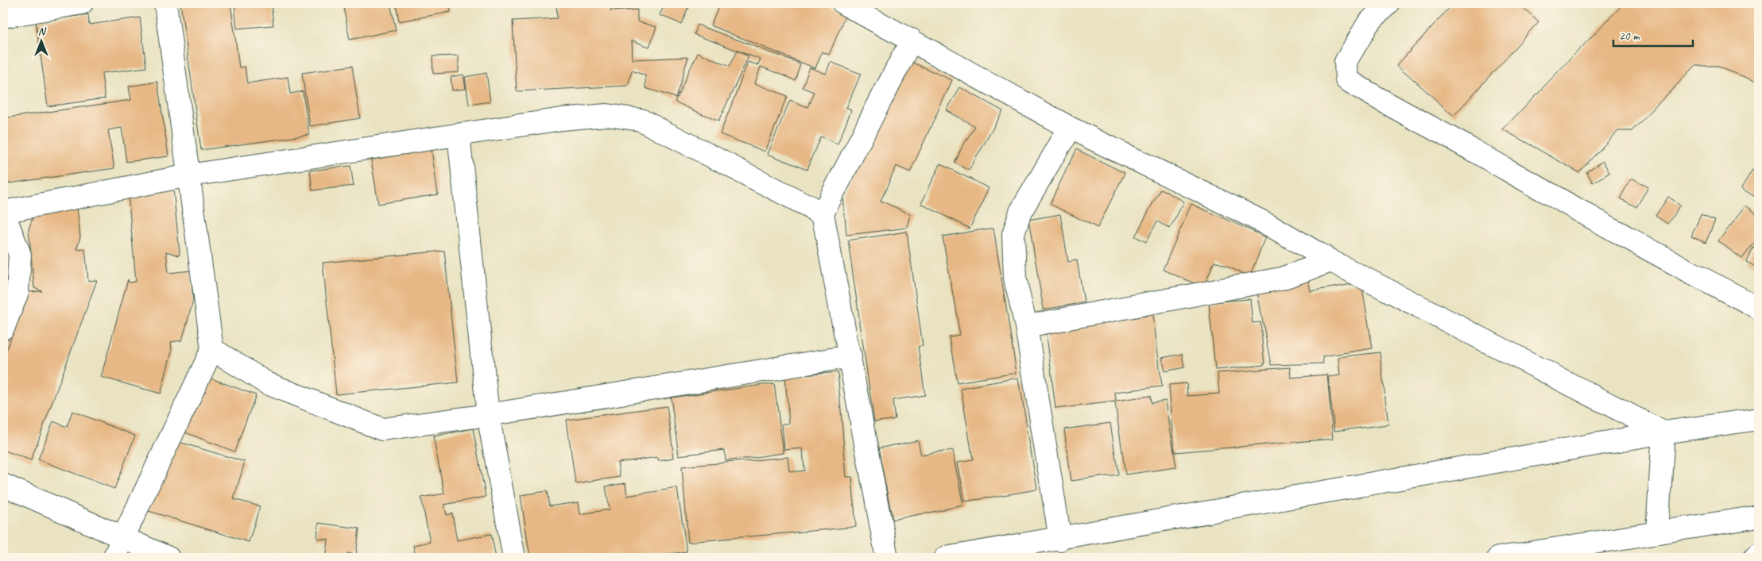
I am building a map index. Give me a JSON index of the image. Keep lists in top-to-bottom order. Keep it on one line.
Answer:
{"scale_bar":"20 m","north":"top"}
